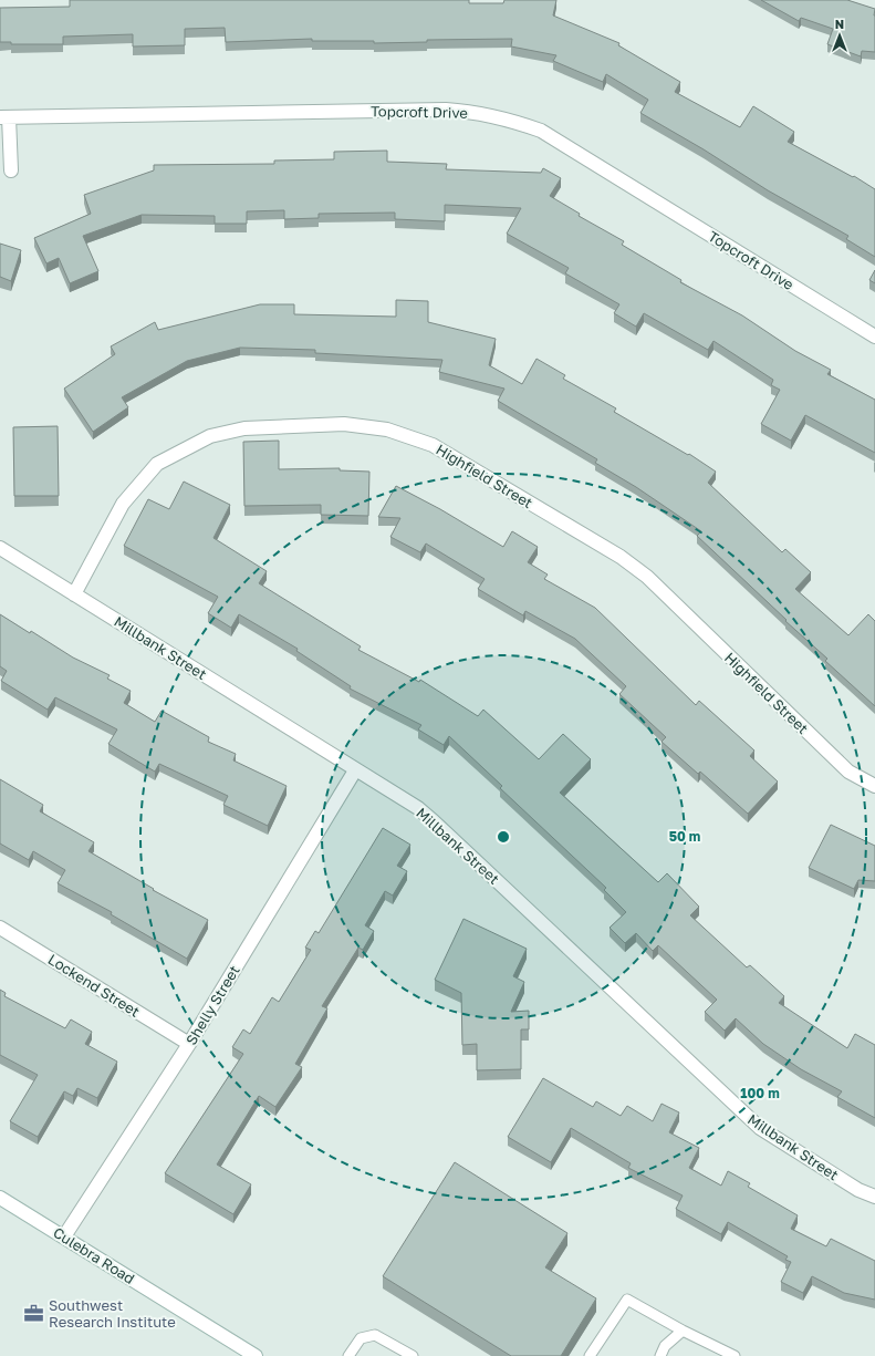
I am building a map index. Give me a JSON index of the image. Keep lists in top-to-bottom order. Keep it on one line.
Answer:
{"streets":{"street":["Topcroft Drive","Highfield Street","Millbank Street","Lockend Street","Shelly Street","Culebra Road"]},"crossings":[["Highfield Street","Millbank Street"],["Millbank Street","Shelly Street"],["Lockend Street","Shelly Street"],["Shelly Street","Culebra Road"]],"places":{"office":["Southwest Research Institute"]},"north":"top","rings":["50 m","100 m"]}
